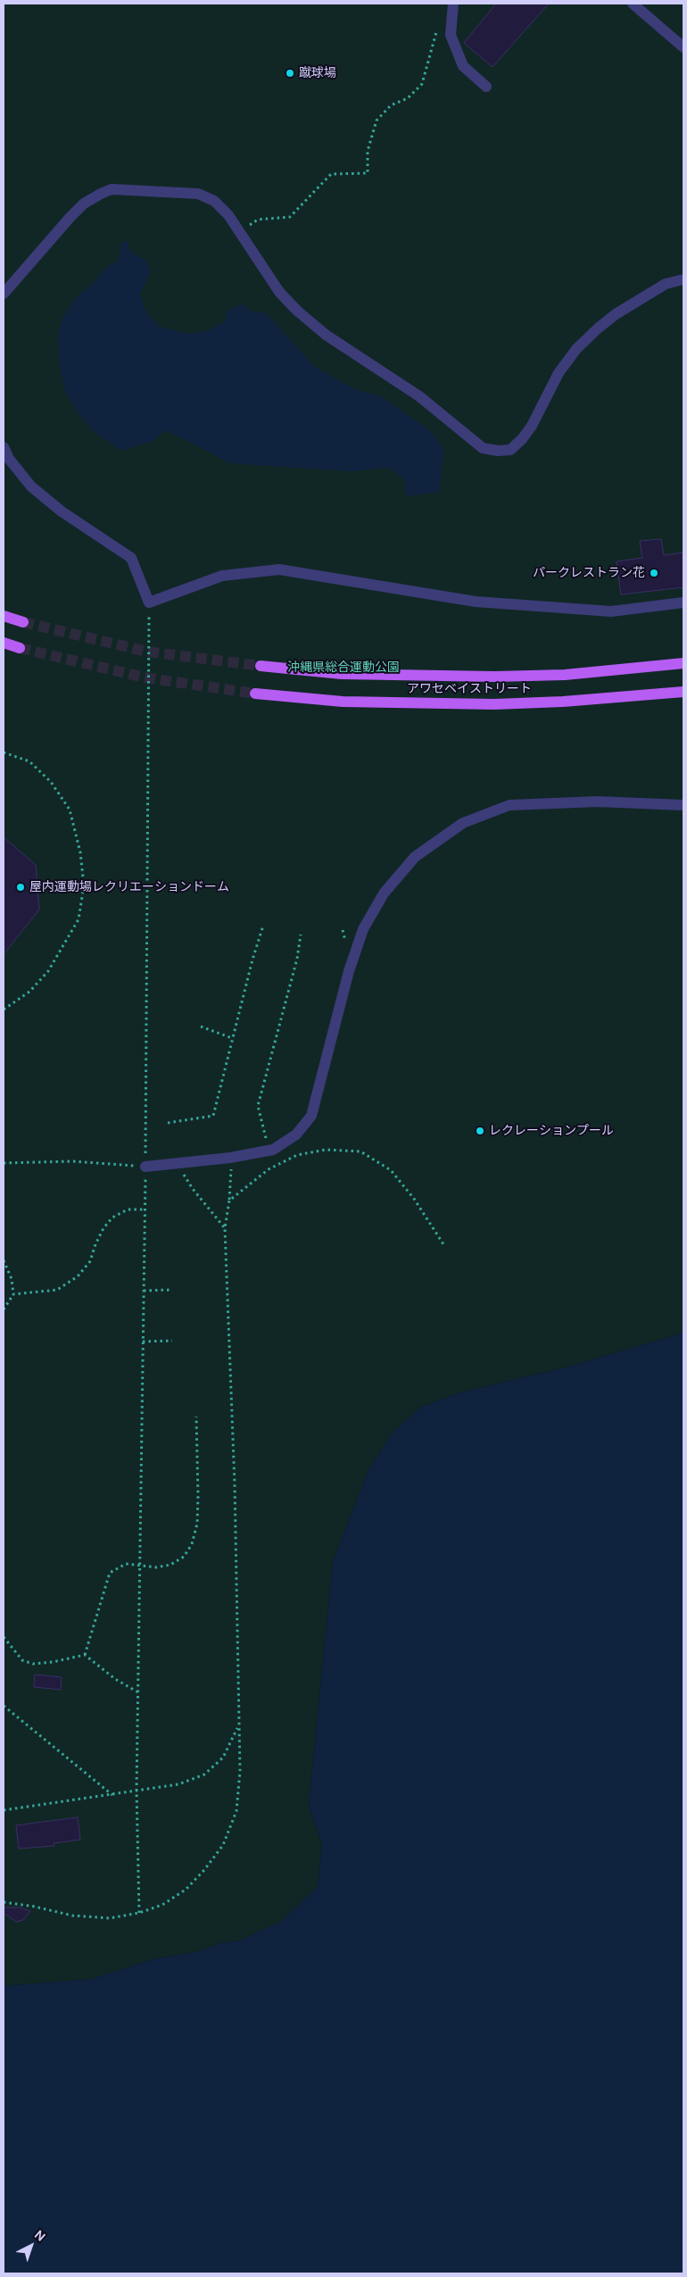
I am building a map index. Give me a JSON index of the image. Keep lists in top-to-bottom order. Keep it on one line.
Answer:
{"streets":{"main road":["アワセベイストリート"]},"parks":["沖縄県総合運動公園"],"places":["蹴球場","パークレストラン花","屋内運動場レクリエーションドーム","レクレーションプール"],"north":"top right"}
